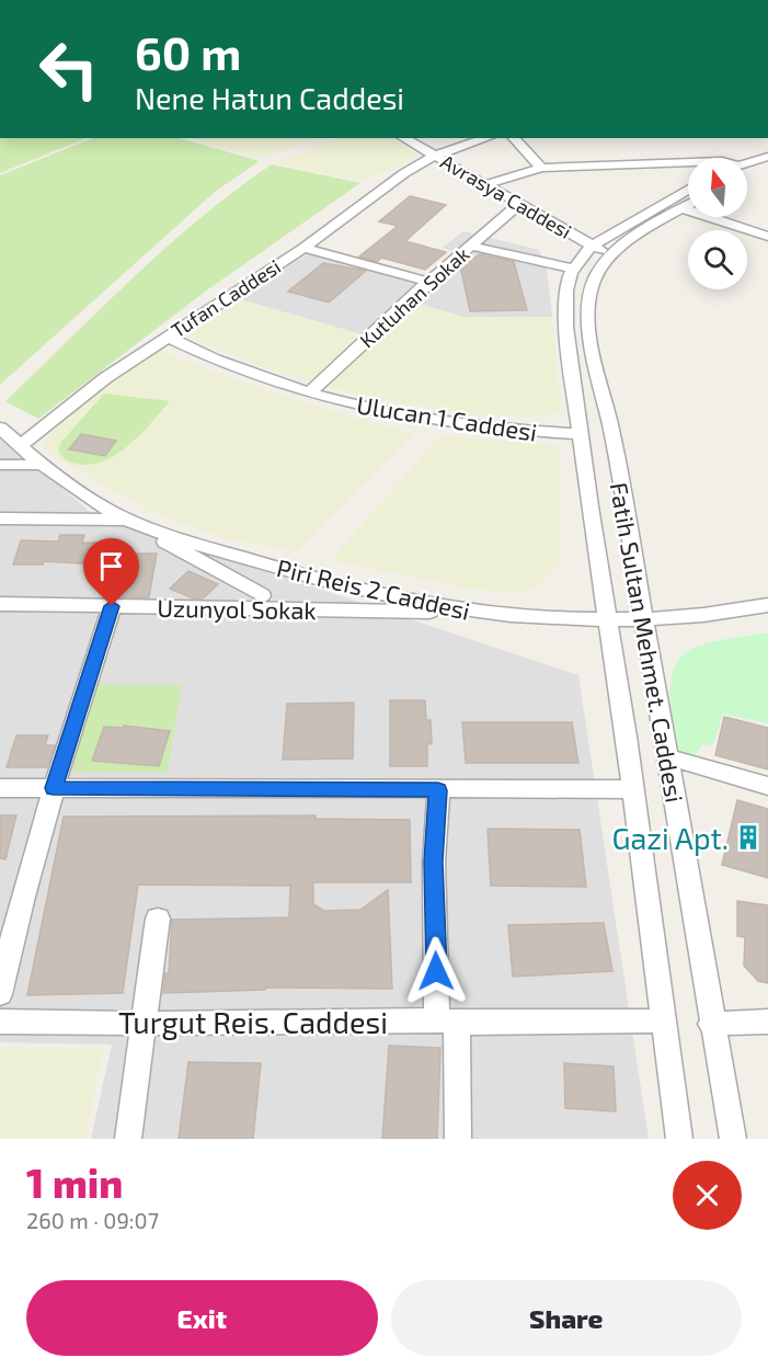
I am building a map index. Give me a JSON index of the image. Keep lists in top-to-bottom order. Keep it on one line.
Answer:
{"streets":{"street":["Avrasya Caddesi","Kutluhan Sokak","Tufan Caddesi","Ulucan 1 Caddesi","Piri Reis 2 Caddesi","Uzunyol Sokak","Fatih Sultan Mehmet. Caddesi","Turgut Reis. Caddesi"]},"crossings":[["Avrasya Caddesi","Kutluhan Sokak"],["Avrasya Caddesi","Tufan Caddesi"],["Avrasya Caddesi","Fatih Sultan Mehmet. Caddesi"],["Kutluhan Sokak","Ulucan 1 Caddesi"],["Tufan Caddesi","Ulucan 1 Caddesi"],["Tufan Caddesi","Piri Reis 2 Caddesi"],["Ulucan 1 Caddesi","Fatih Sultan Mehmet. Caddesi"],["Piri Reis 2 Caddesi","Uzunyol Sokak"],["Piri Reis 2 Caddesi","Fatih Sultan Mehmet. Caddesi"],["Fatih Sultan Mehmet. Caddesi","Turgut Reis. Caddesi"]],"places":{"building":["Gazi Apt."]},"north":"top","page":{"turn":["60 m","Nene Hatun Caddesi"],"heading":["1 min","260 m · 09:07"],"buttons":["Exit","Share"]}}
